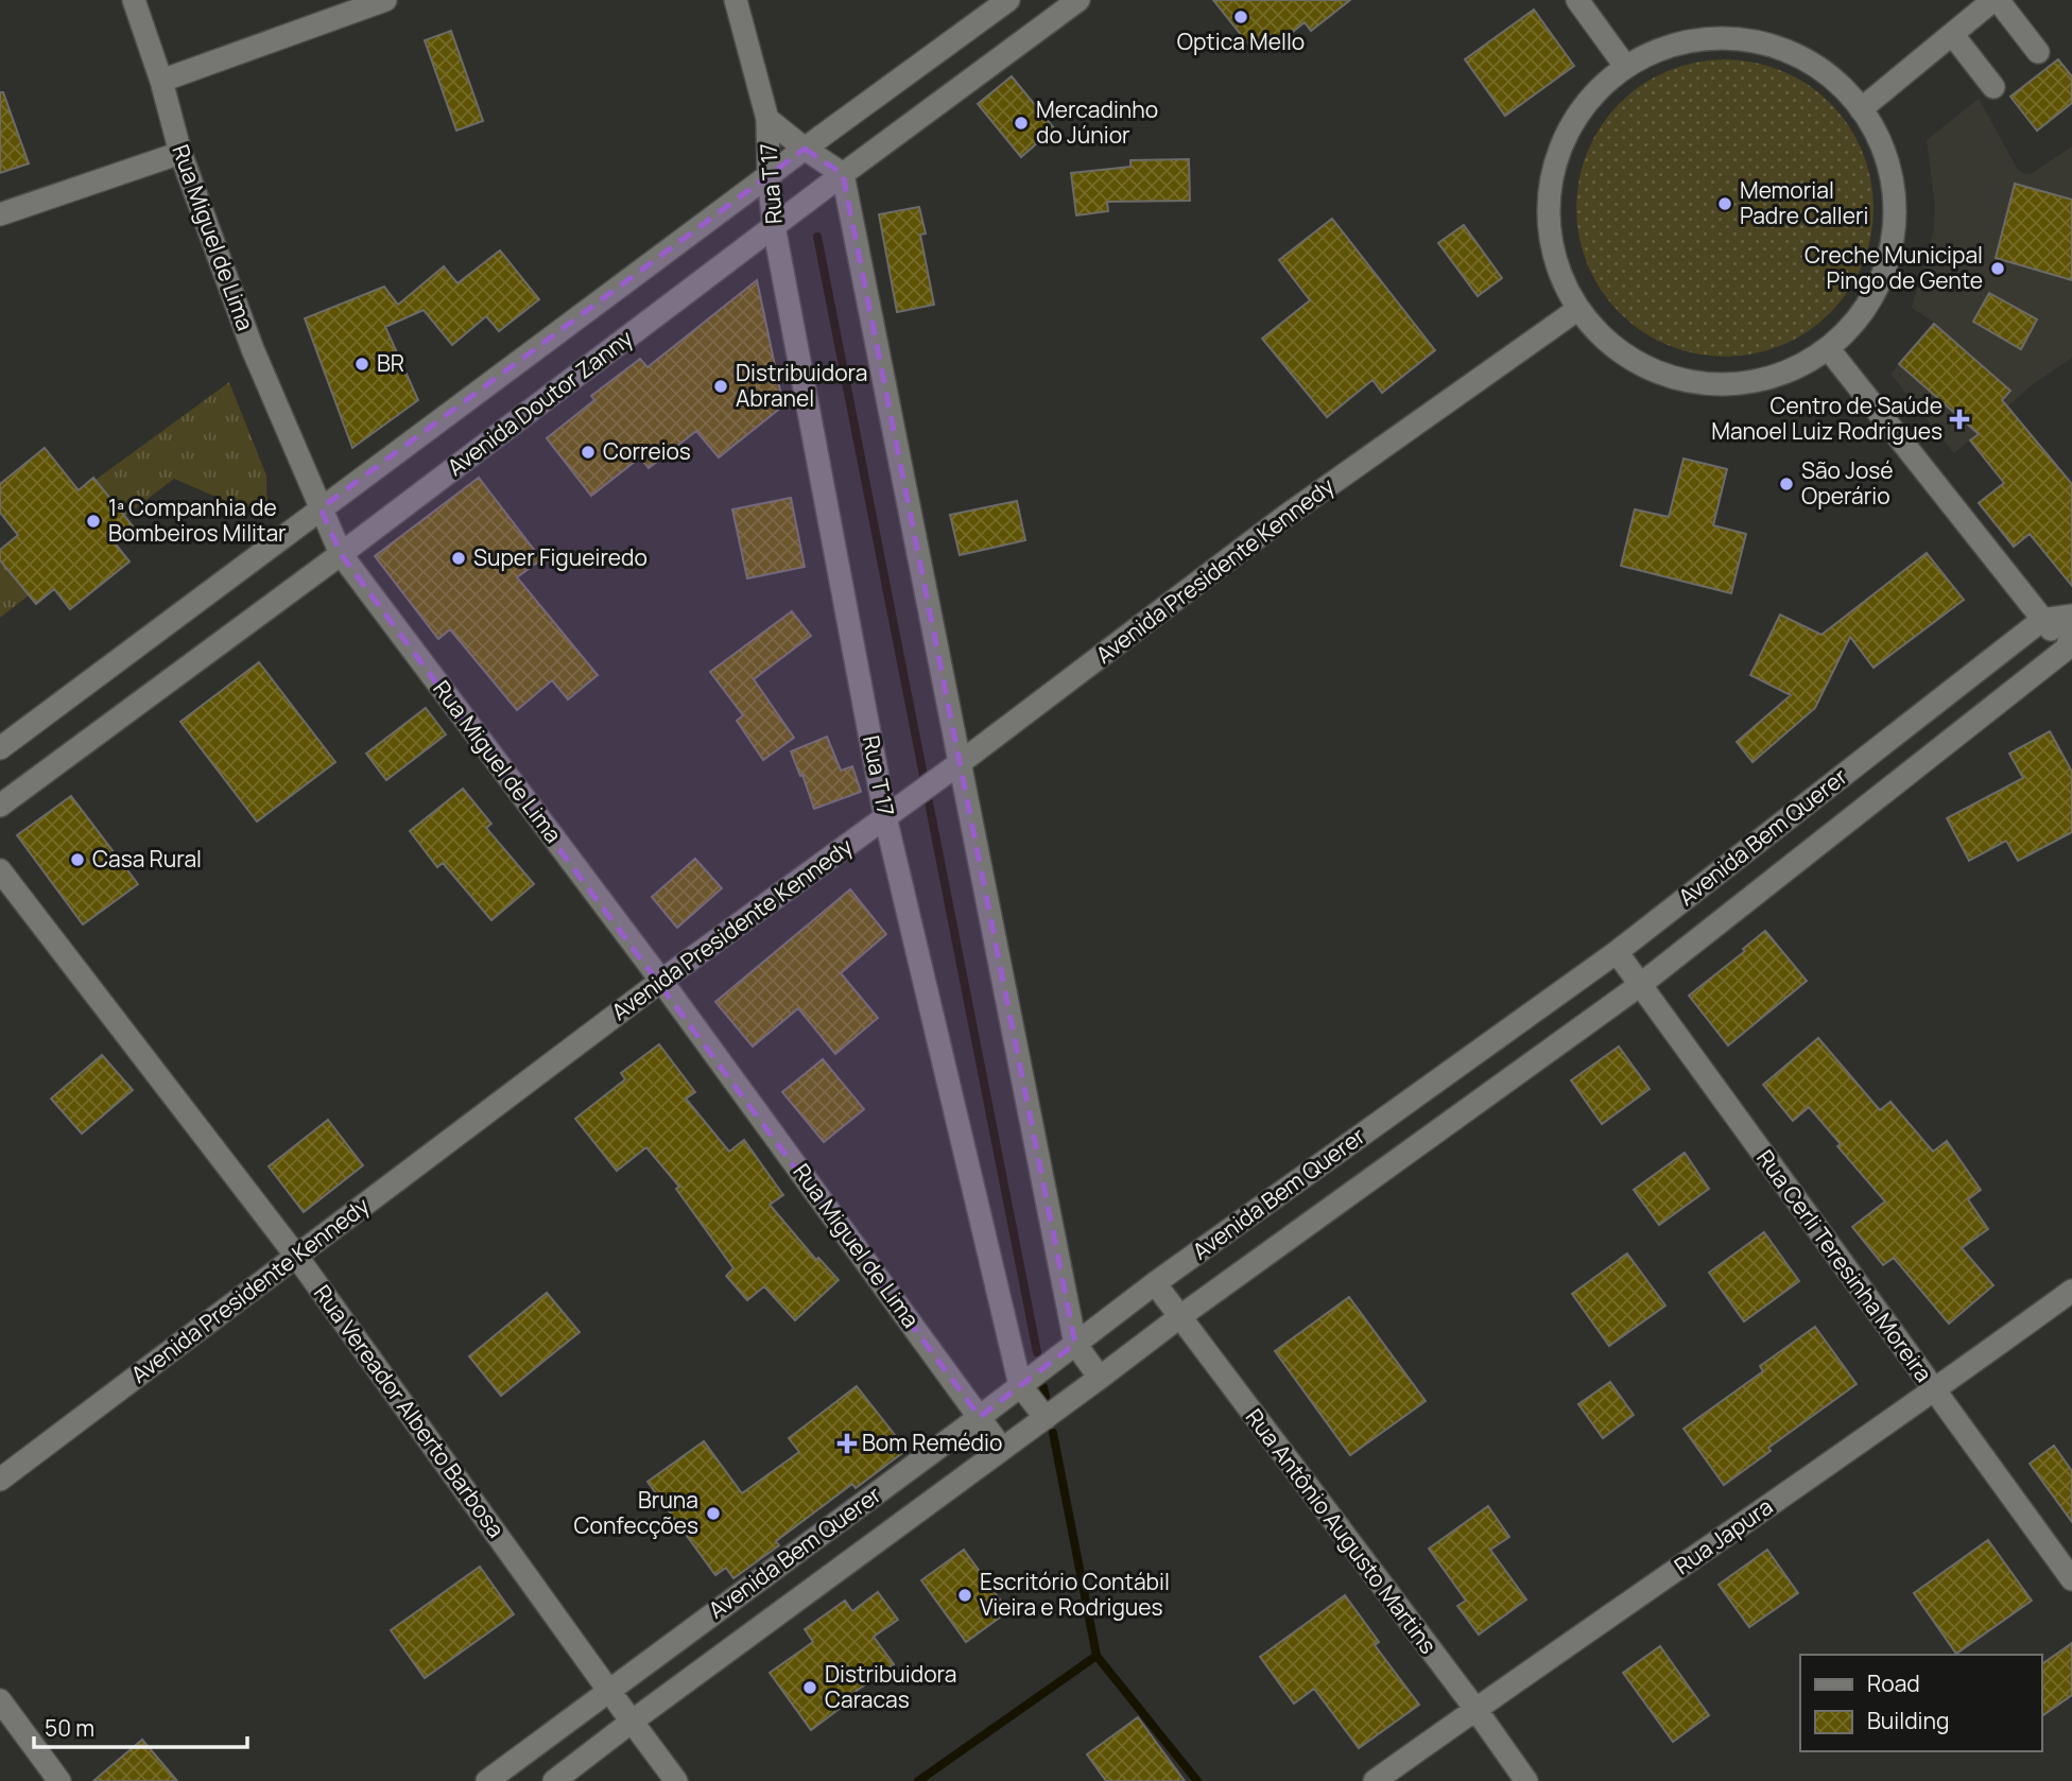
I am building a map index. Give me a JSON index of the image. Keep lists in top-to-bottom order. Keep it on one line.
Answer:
{"streets":{"street":["Rua T 17","Rua Miguel de Lima","Avenida Doutor Zanny","Avenida Presidente Kennedy","Avenida Bem Querer","Rua Cerli Teresinha Moreira","Rua Vereador Alberto Barbosa","Rua Antônio Augusto Martins","Rua Japura"]},"crossings":[["Rua T 17","Avenida Doutor Zanny"],["Rua T 17","Avenida Presidente Kennedy"],["Rua T 17","Avenida Bem Querer"],["Rua Miguel de Lima","Avenida Doutor Zanny"],["Rua Miguel de Lima","Avenida Presidente Kennedy"],["Rua Miguel de Lima","Avenida Bem Querer"],["Avenida Presidente Kennedy","Rua Vereador Alberto Barbosa"],["Avenida Bem Querer","Rua Cerli Teresinha Moreira"],["Avenida Bem Querer","Rua Vereador Alberto Barbosa"],["Avenida Bem Querer","Rua Antônio Augusto Martins"],["Rua Cerli Teresinha Moreira","Rua Japura"],["Rua Antônio Augusto Martins","Rua Japura"]],"places":{"other":["Optica Mello","Mercadinho do Júnior","Memorial Padre Calleri","Creche Municipal Pingo de Gente","BR","Distribuidora Abranel","Correios","São José Operário","1ª Companhia de Bombeiros Militar","Super Figueiredo","Casa Rural","Bruna Confecções","Escritório Contábil Vieira e Rodrigues","Distribuidora Caracas"],"health":["Centro de Saúde Manoel Luiz Rodrigues","Bom Remédio"]},"legend":["Road","Building"],"scale_bar":"50 m"}
